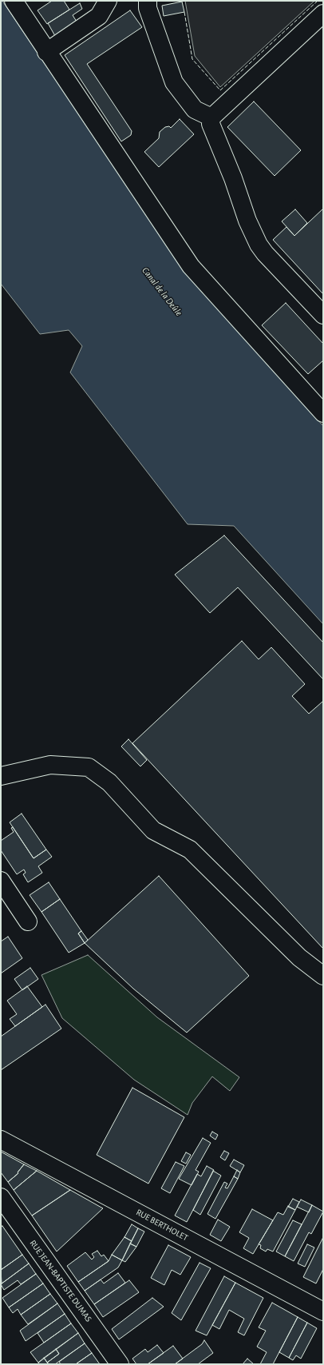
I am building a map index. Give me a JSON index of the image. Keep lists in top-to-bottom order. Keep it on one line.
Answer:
{"streets":{"street":["RUE BERTHOLET","RUE JEAN-BAPTISTE DUMAS"]},"water":["Canal de la Deûle"]}
